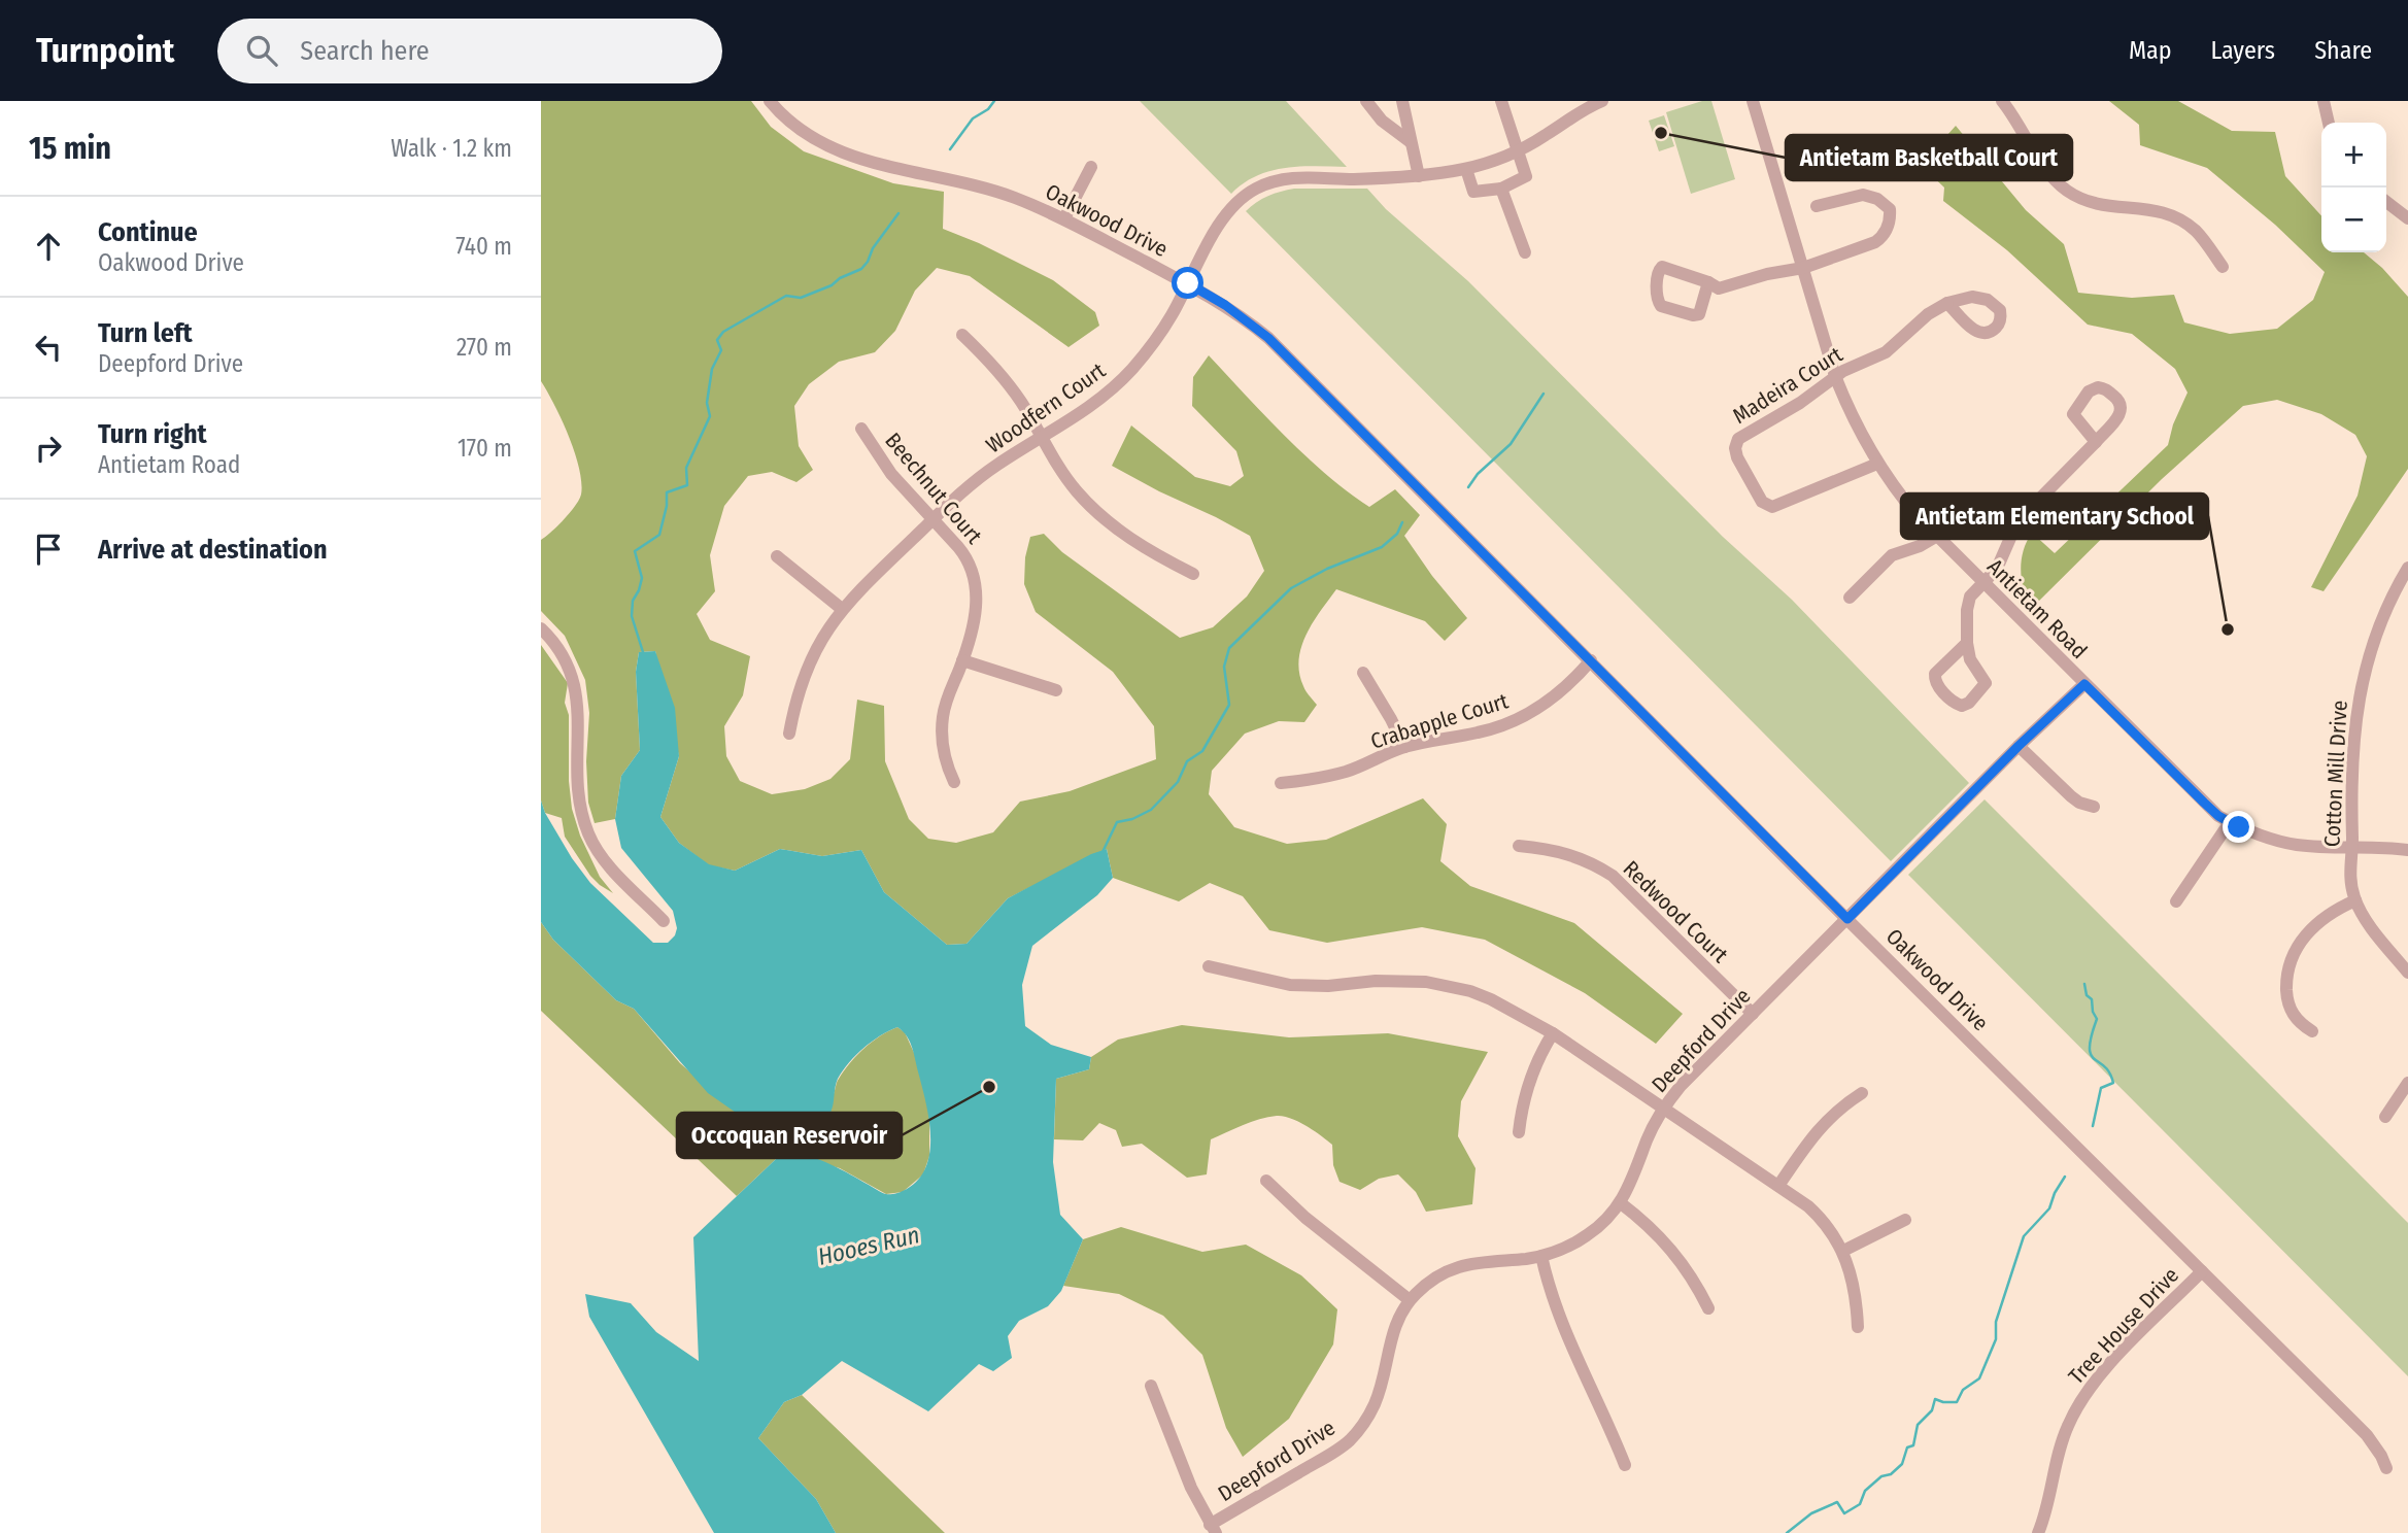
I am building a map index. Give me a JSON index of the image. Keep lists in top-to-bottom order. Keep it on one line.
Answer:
{"streets":{"street":["Oakwood Drive","Madeira Court","Woodfern Court","Beechnut Court","Antietam Road","Crabapple Court","Cotton Mill Drive","Redwood Court","Deepford Drive","Tree House Drive"]},"crossings":[["Oakwood Drive","Woodfern Court"],["Oakwood Drive","Crabapple Court"],["Oakwood Drive","Deepford Drive"],["Oakwood Drive","Tree House Drive"],["Madeira Court","Antietam Road"],["Woodfern Court","Beechnut Court"],["Antietam Road","Cotton Mill Drive"],["Antietam Road","Deepford Drive"],["Redwood Court","Deepford Drive"]],"water":["Hooes Run"],"places":["Antietam Basketball Court","Antietam Elementary School","Occoquan Reservoir"],"page":{"header":"Turnpoint","search":"Search here","nav":["Map","Layers","Share"],"heading":["15 min","Walk · 1.2 km"],"map_buttons":["+","−"],"list":[["Continue","Oakwood Drive","740 m"],["Turn left","Deepford Drive","270 m"],["Turn right","Antietam Road","170 m"],"Arrive at destination"]}}
